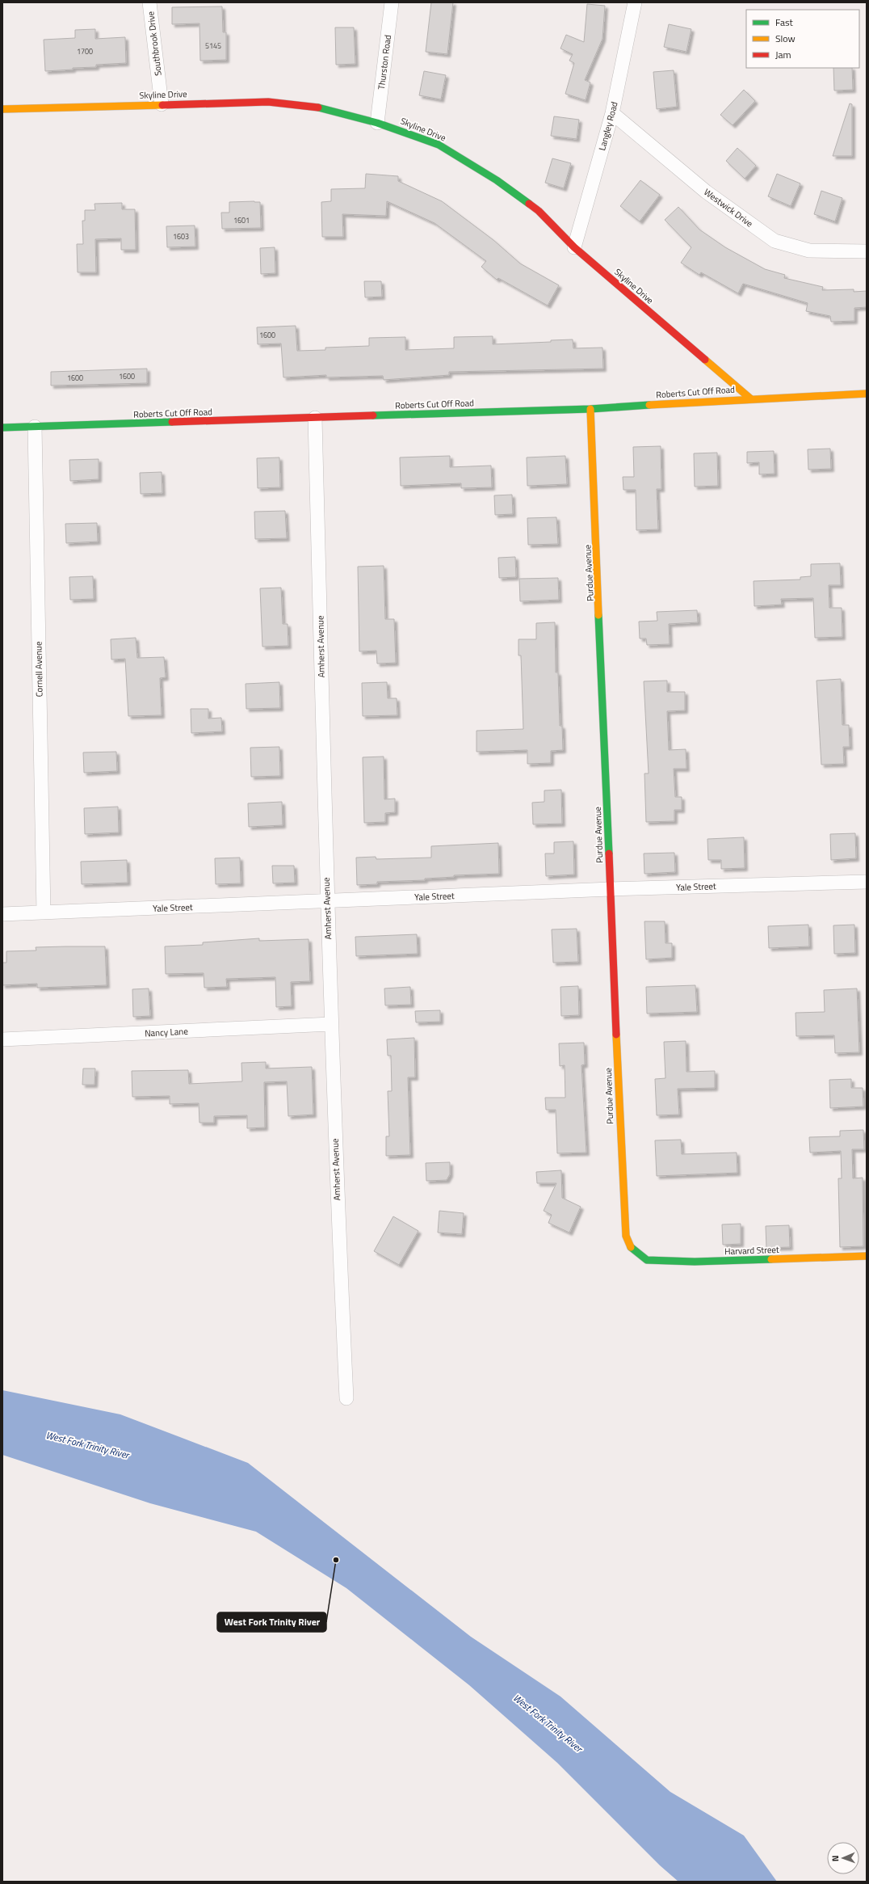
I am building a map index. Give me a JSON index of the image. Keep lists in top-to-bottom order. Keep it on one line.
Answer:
{"streets":{"street":["Southbrook Drive","Thurston Road","Skyline Drive","Langley Road","Westwick Drive","Roberts Cut Off Road","Purdue Avenue","Amherst Avenue","Cornell Avenue","Yale Street","Nancy Lane","Harvard Street"]},"crossings":[["Southbrook Drive","Skyline Drive"],["Thurston Road","Skyline Drive"],["Skyline Drive","Langley Road"],["Skyline Drive","Roberts Cut Off Road"],["Langley Road","Westwick Drive"],["Roberts Cut Off Road","Purdue Avenue"],["Roberts Cut Off Road","Amherst Avenue"],["Roberts Cut Off Road","Cornell Avenue"],["Purdue Avenue","Yale Street"],["Purdue Avenue","Harvard Street"],["Amherst Avenue","Yale Street"],["Amherst Avenue","Nancy Lane"],["Cornell Avenue","Yale Street"]],"water":["West Fork Trinity River"],"places":["West Fork Trinity River"],"house_numbers":["5145","1700","1601","1603","1600","1600","1600"],"legend":["Fast","Slow","Jam"],"north":"left"}
